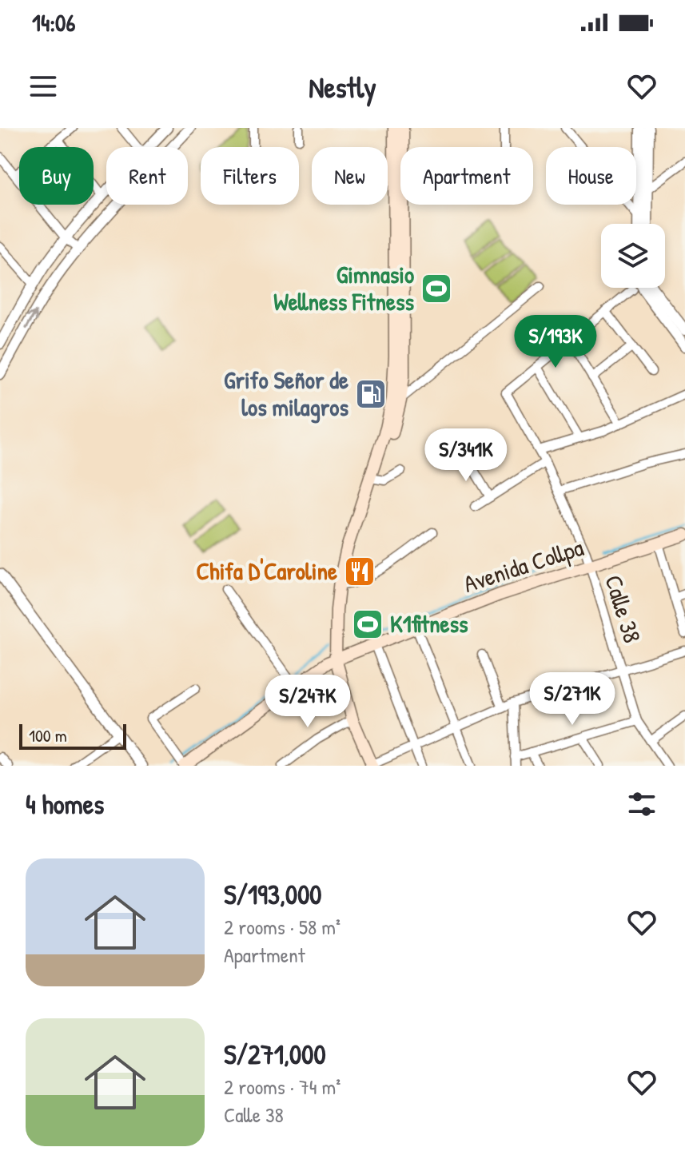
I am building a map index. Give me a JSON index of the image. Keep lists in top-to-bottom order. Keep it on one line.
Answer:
{"streets":{"main road":["Avenida Collpa"],"street":["Calle 38"]},"crossings":[["Avenida Collpa","Calle 38"]],"places":{"sports":["Gimnasio Wellness Fitness","K1fitness"],"fuel station":["Grifo Señor de los milagros"],"restaurant":["Chifa D'Caroline"]},"scale_bar":"100 m","page":{"status":"14:06","header":"Nestly","chip":["Buy","Rent","Filters","New","Apartment","House"],"price":["S/193K","S/341K","S/271K","S/247K"],"scale":"100 m","heading":"4 homes","list":[{"name":"S/193,000","note":"2 rooms · 58 m² · Apartment"},{"name":"S/271,000","note":"2 rooms · 74 m² · Calle 38"}]}}
